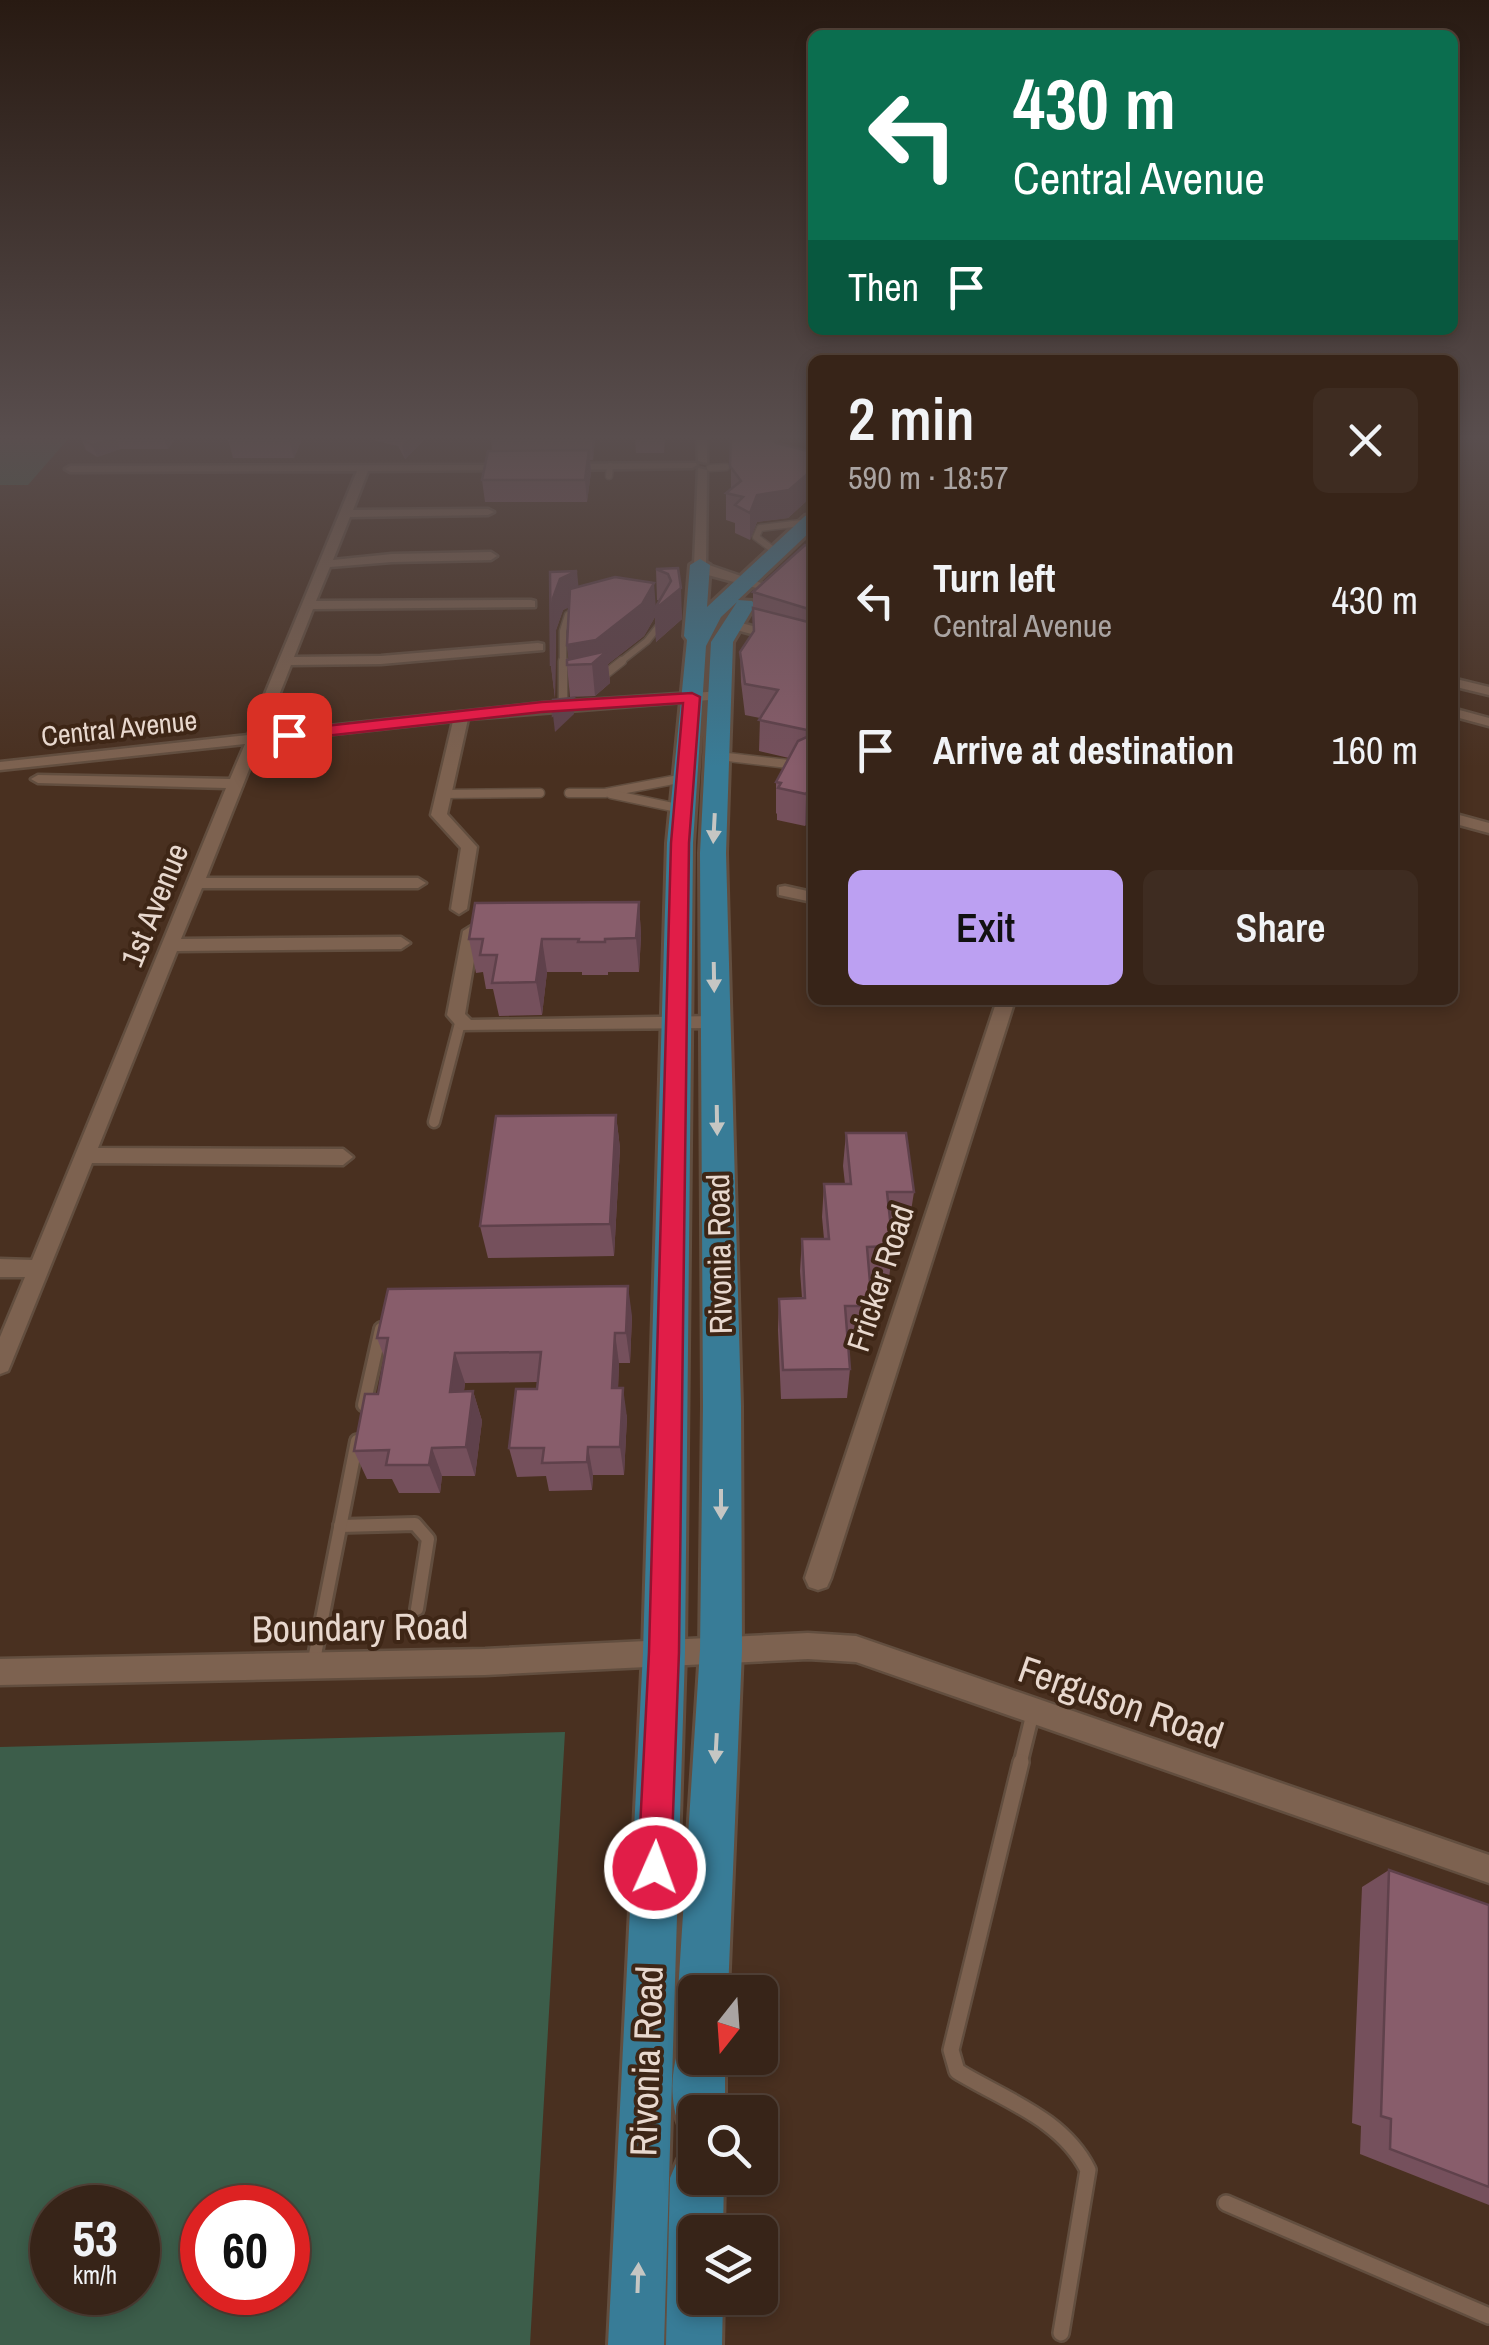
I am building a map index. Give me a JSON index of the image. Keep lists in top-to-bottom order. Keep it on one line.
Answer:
{"streets":{"main road":["Rivonia Road"],"street":["Central Avenue","1st Avenue","Fricker Road","Boundary Road","Ferguson Road"]},"crossings":[["Central Avenue","1st Avenue"],["Central Avenue","Rivonia Road"],["Rivonia Road","Boundary Road"],["Rivonia Road","Ferguson Road"],["Boundary Road","Ferguson Road"]],"north":"bottom","page":{"turn":["430 m","Central Avenue"],"then":"Then","heading":["2 min","590 m · 18:57"],"list":[{"name":"Turn left","note":"Central Avenue","value":"430 m"},{"name":"Arrive at destination","value":"160 m"}],"buttons":["Exit","Share"],"speed":"53 km/h","limit":"60"}}
